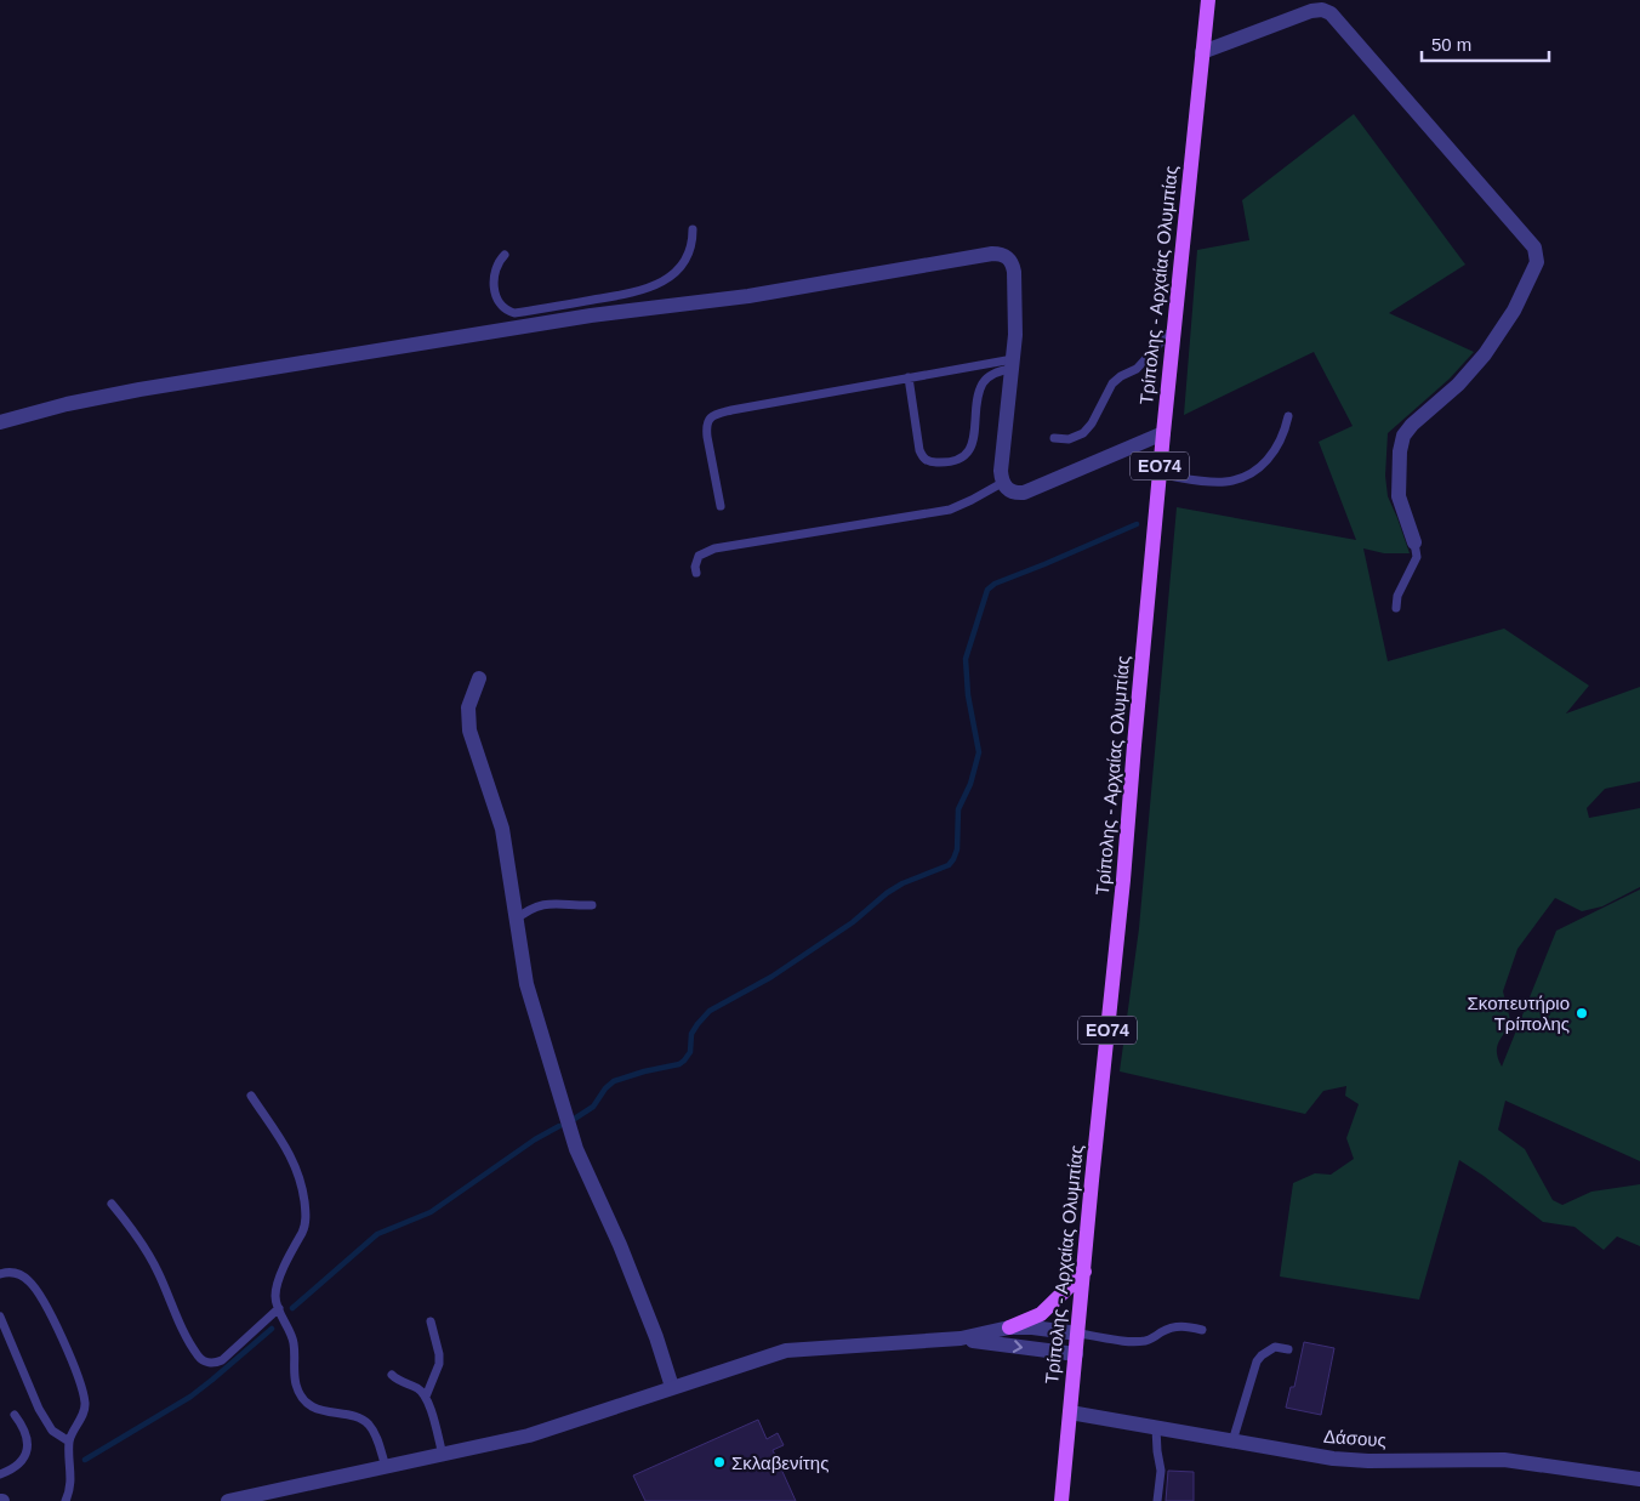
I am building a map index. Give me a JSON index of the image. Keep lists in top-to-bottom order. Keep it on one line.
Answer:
{"streets":{"main road":["Τρίπολης - Αρχαίας Ολυμπίας","ΕΟ74"],"street":["Δάσους"]},"crossings":[["Τρίπολης - Αρχαίας Ολυμπίας","ΕΟ74"],["Τρίπολης - Αρχαίας Ολυμπίας","Δάσους"]],"places":["Σκοπευτήριο Τρίπολης","Σκλαβενίτης"],"scale_bar":"50 m"}
